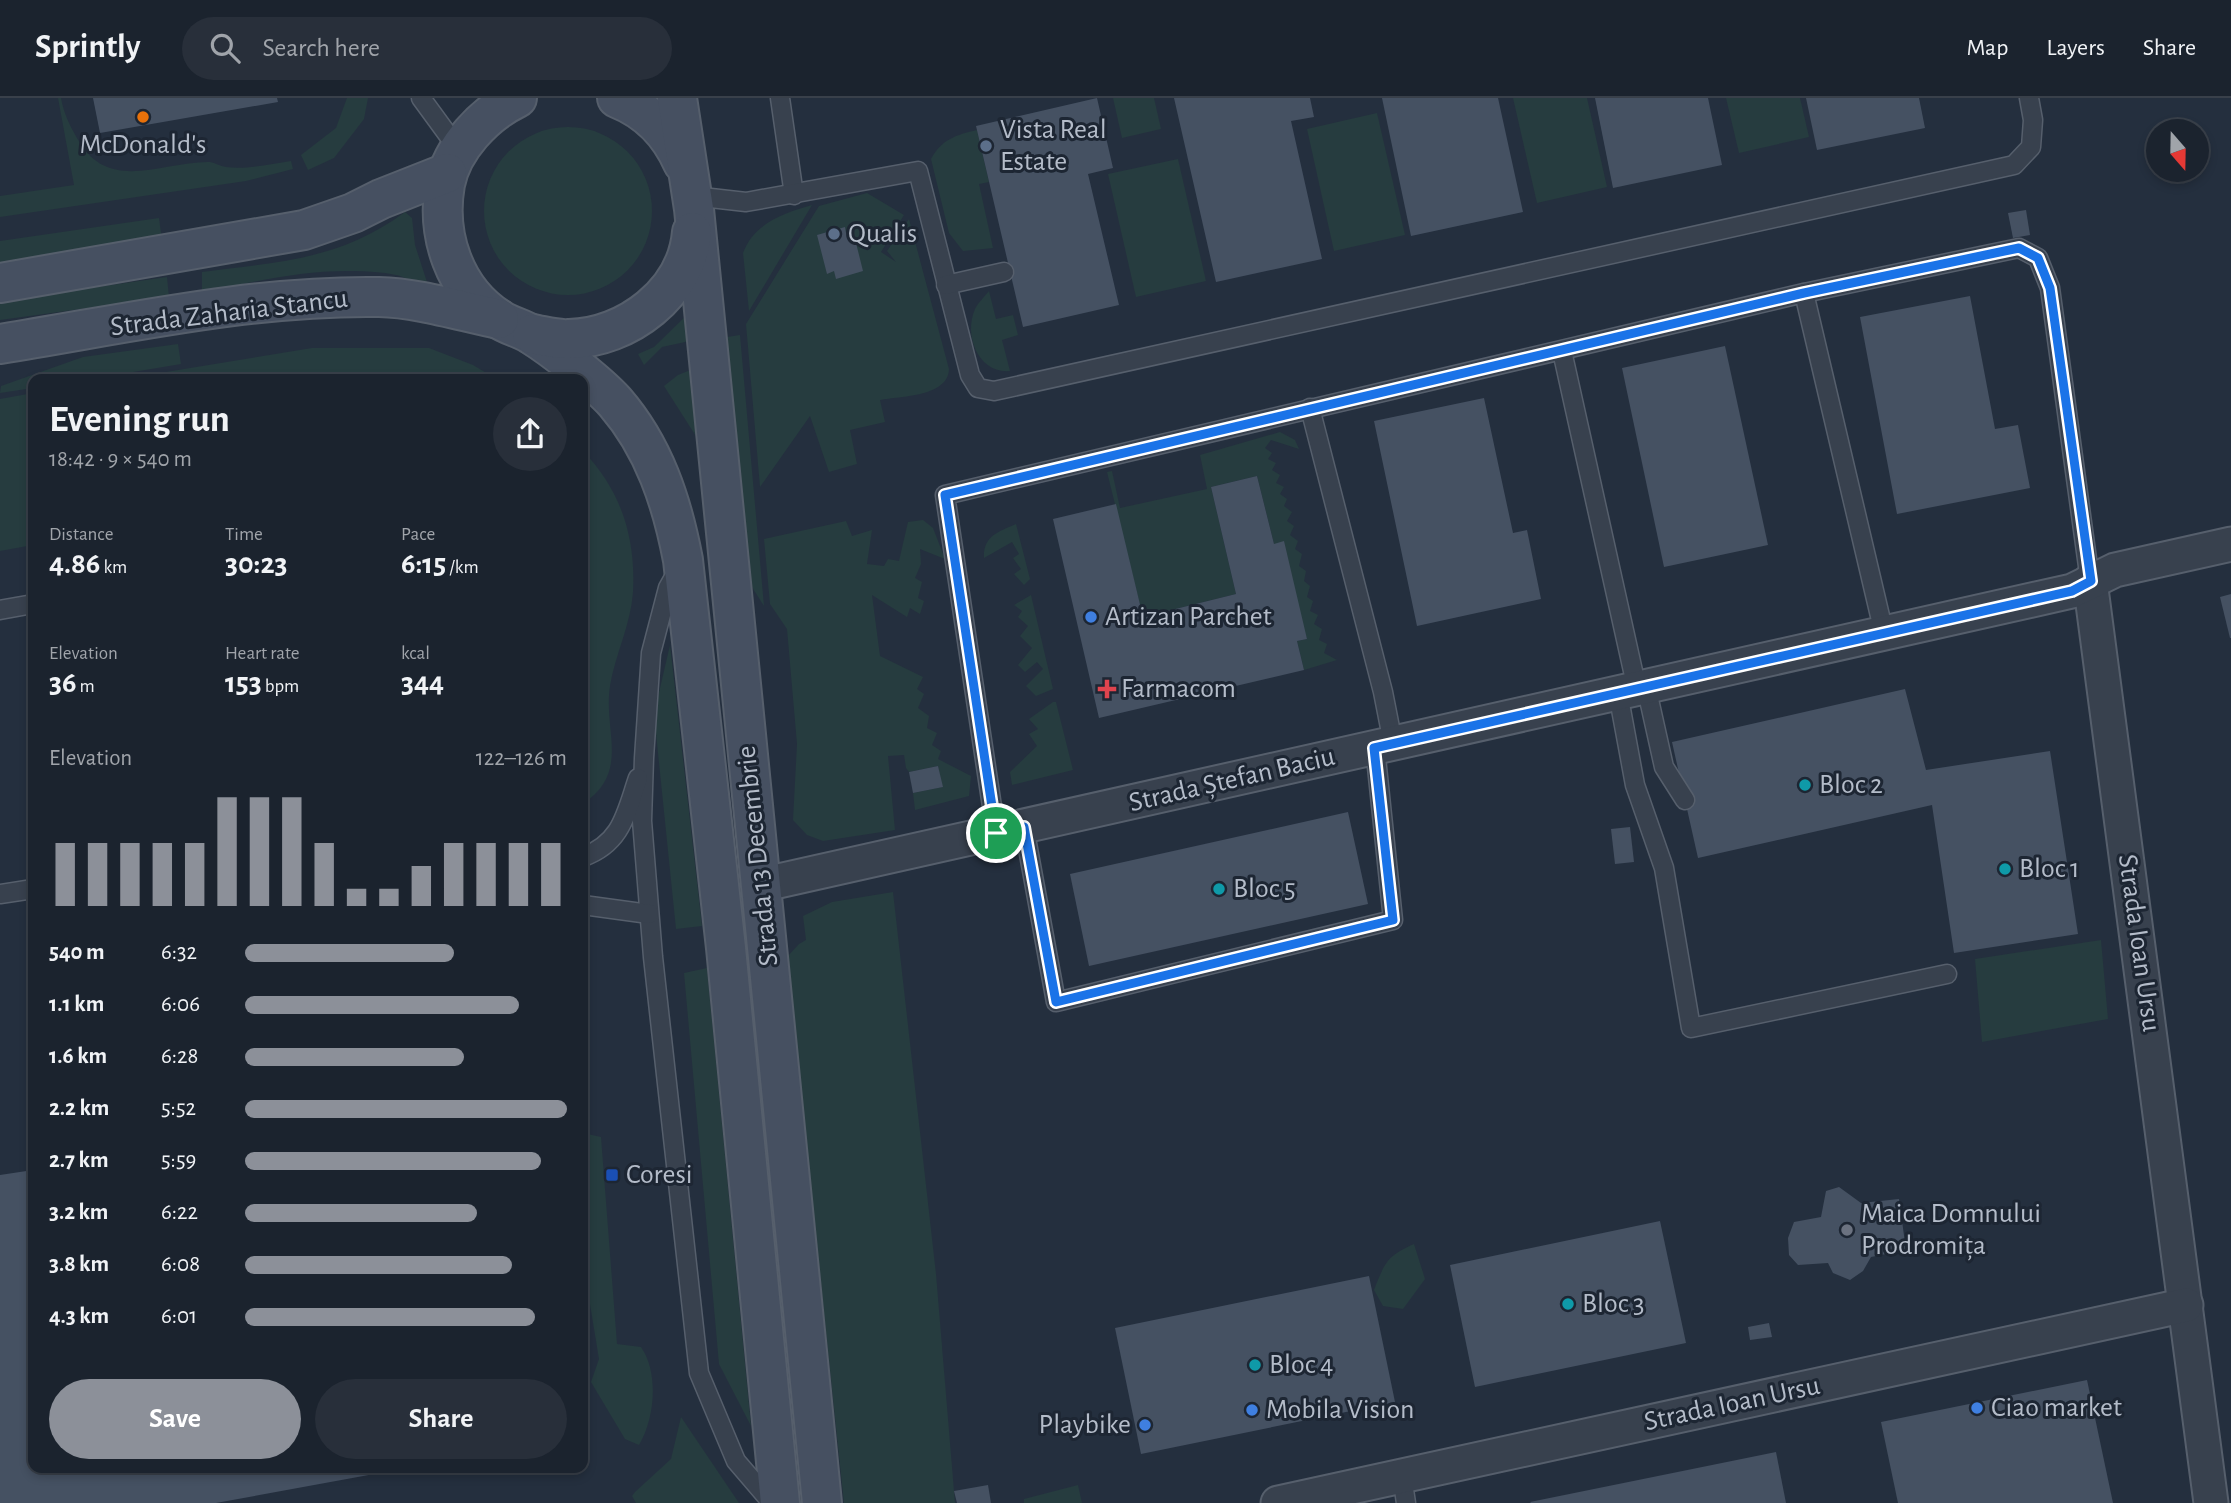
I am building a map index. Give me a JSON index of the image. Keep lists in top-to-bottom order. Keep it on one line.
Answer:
{"streets":{"main road":["Strada Zaharia Stancu","Strada 13 Decembrie"],"street":["Strada Ștefan Baciu","Strada Ioan Ursu"]},"crossings":[["Strada Zaharia Stancu","Strada 13 Decembrie"],["Strada Ștefan Baciu","Strada 13 Decembrie"],["Strada Ștefan Baciu","Strada Ioan Ursu"]],"places":{"other":["McDonald's","Vista Real Estate","Qualis","Artizan Parchet","Bloc 2","Bloc 1","Bloc 5","Maica Domnului Prodromița","Bloc 3","Bloc 4","Ciao market","Mobila Vision","Playbike"],"health":["Farmacom"],"transit":["Coresi"]},"north":"bottom","page":{"header":"Sprintly","search":"Search here","nav":["Map","Layers","Share"],"heading":["Evening run","18:42 · 9 × 540 m"],"stats":[["Distance","4.86 km"],["Time","30:23"],["Pace","6:15 /km"],["Elevation","36 m"],["Heart rate","153 bpm"],["kcal","344"]],"chart":["Elevation","122–126 m"],"list":[{"name":"540 m","note":"6:32"},{"name":"1.1 km","note":"6:06"},{"name":"1.6 km","note":"6:28"},{"name":"2.2 km","note":"5:52"},{"name":"2.7 km","note":"5:59"},{"name":"3.2 km","note":"6:22"},{"name":"3.8 km","note":"6:08"},{"name":"4.3 km","note":"6:01"}],"buttons":["Save","Share"]}}
